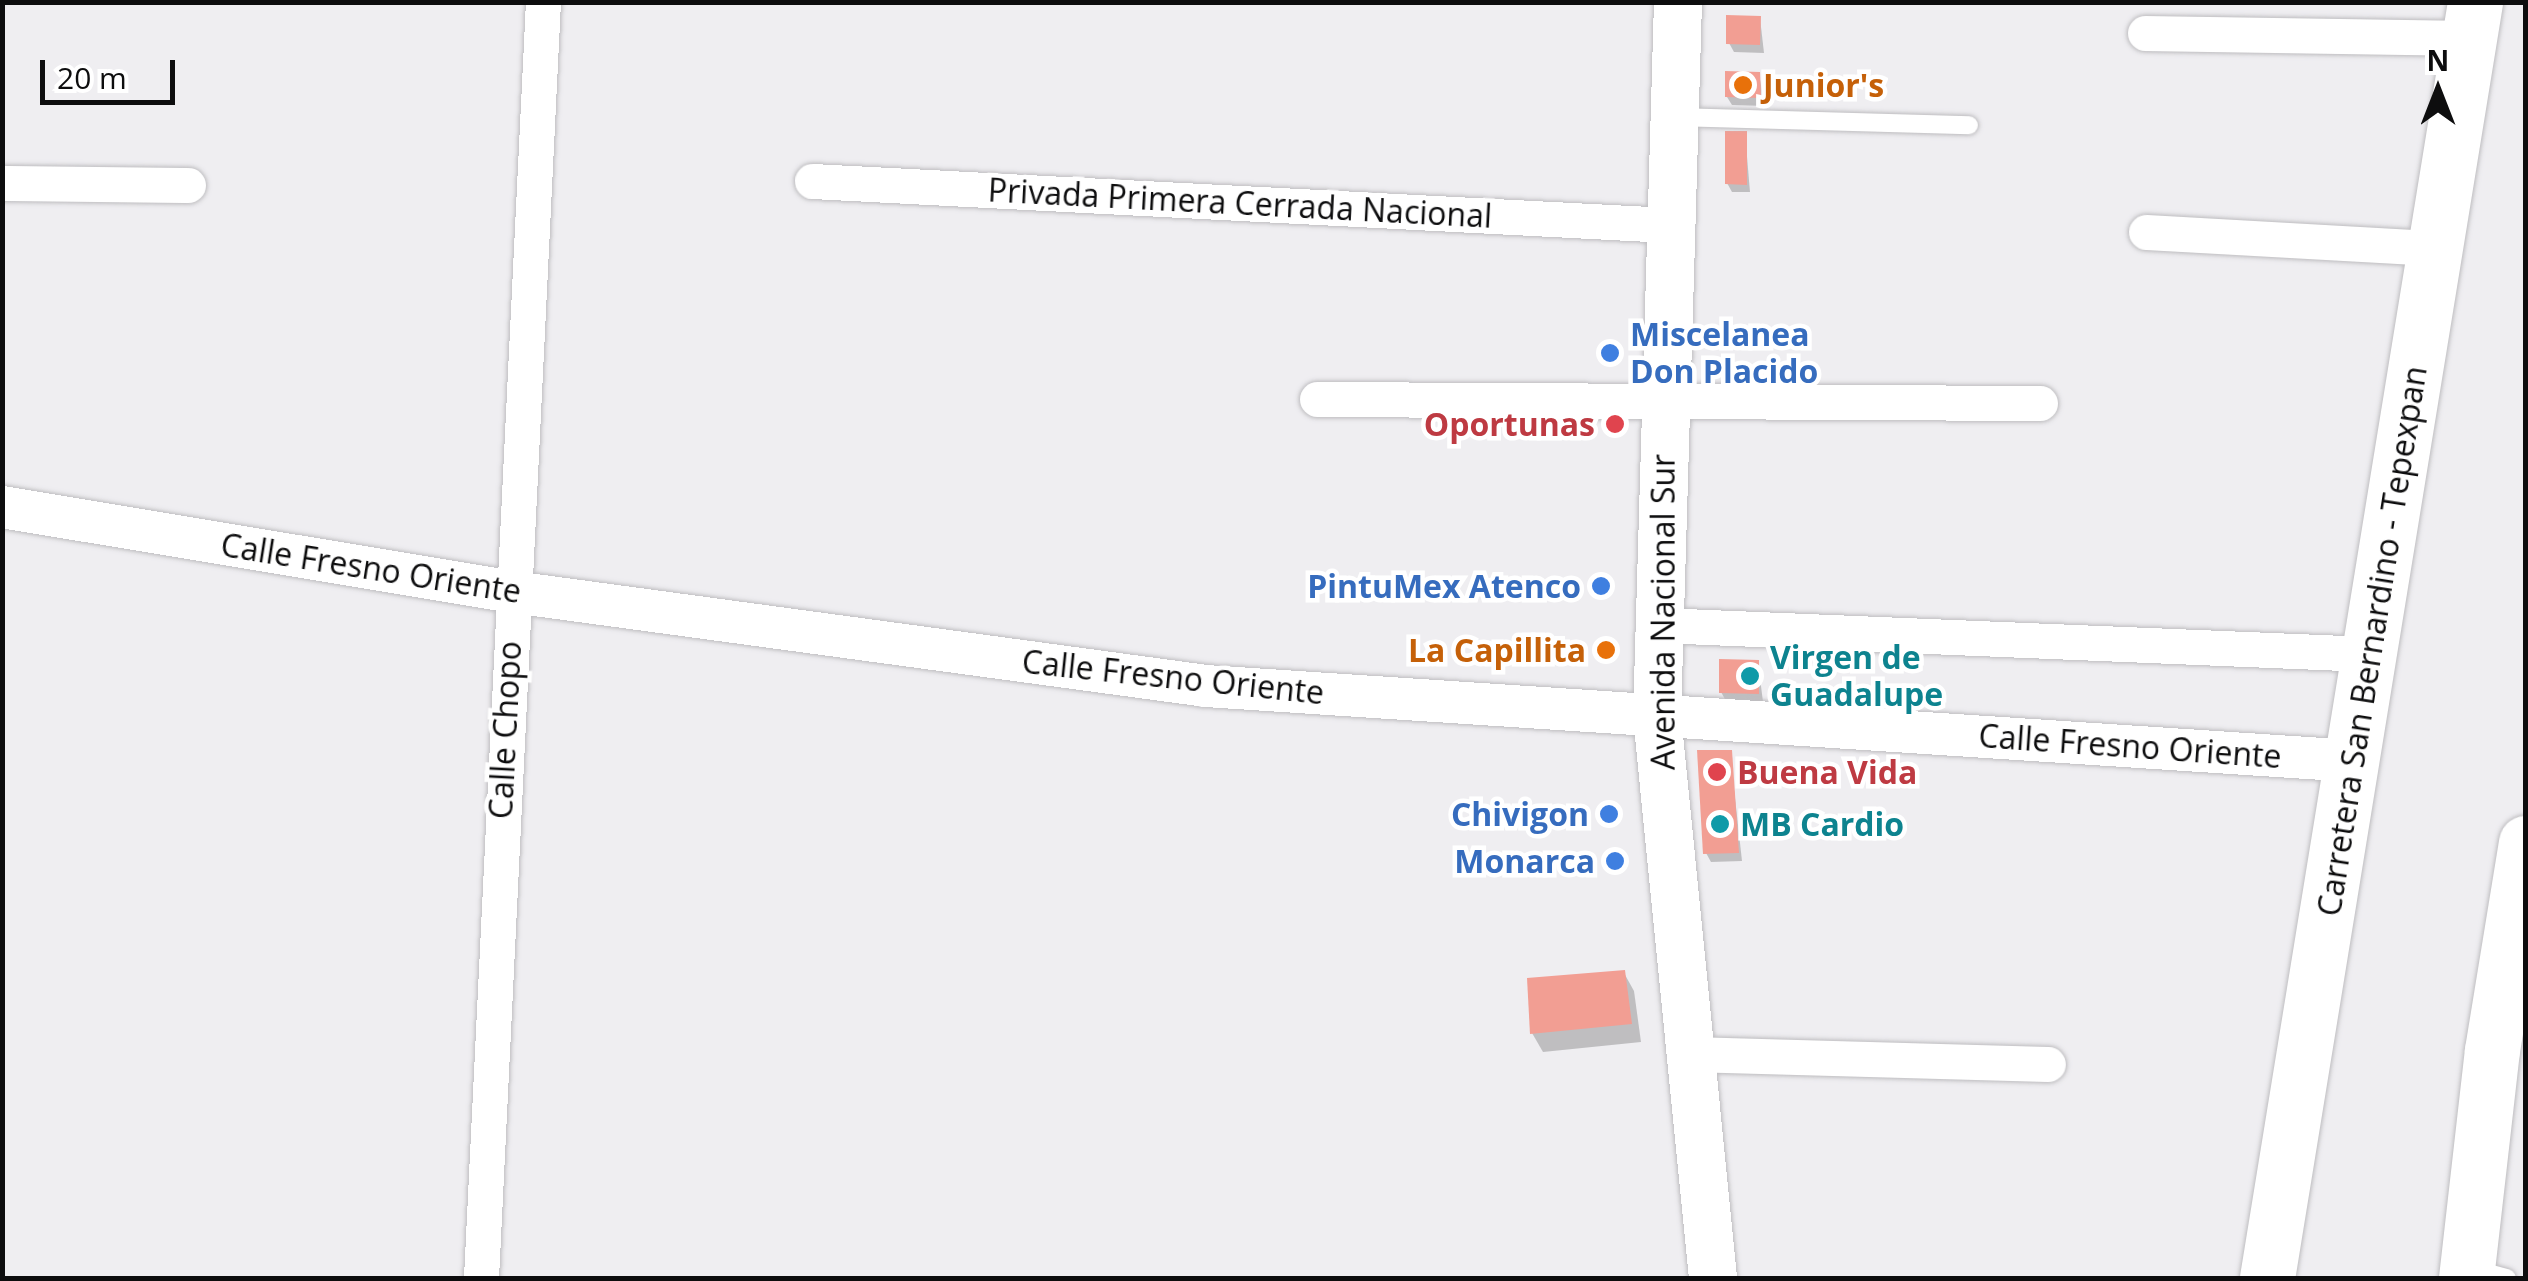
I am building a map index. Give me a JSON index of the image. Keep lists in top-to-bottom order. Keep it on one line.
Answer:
{"streets":{"highway":["Carretera San Bernardino - Tepexpan"],"main road":["Avenida Nacional Sur"],"street":["Privada Primera Cerrada Nacional","Calle Fresno Oriente","Calle Chopo"]},"crossings":[["Privada Primera Cerrada Nacional","Avenida Nacional Sur"],["Calle Fresno Oriente","Avenida Nacional Sur"],["Calle Fresno Oriente","Carretera San Bernardino - Tepexpan"],["Calle Fresno Oriente","Calle Chopo"]],"places":["Junior's","Miscelanea Don Placido","Oportunas","PintuMex Atenco","La Capillita","Virgen de Guadalupe","Buena Vida","Chivigon","MB Cardio","Monarca"],"scale_bar":"20 m","north":"top"}
